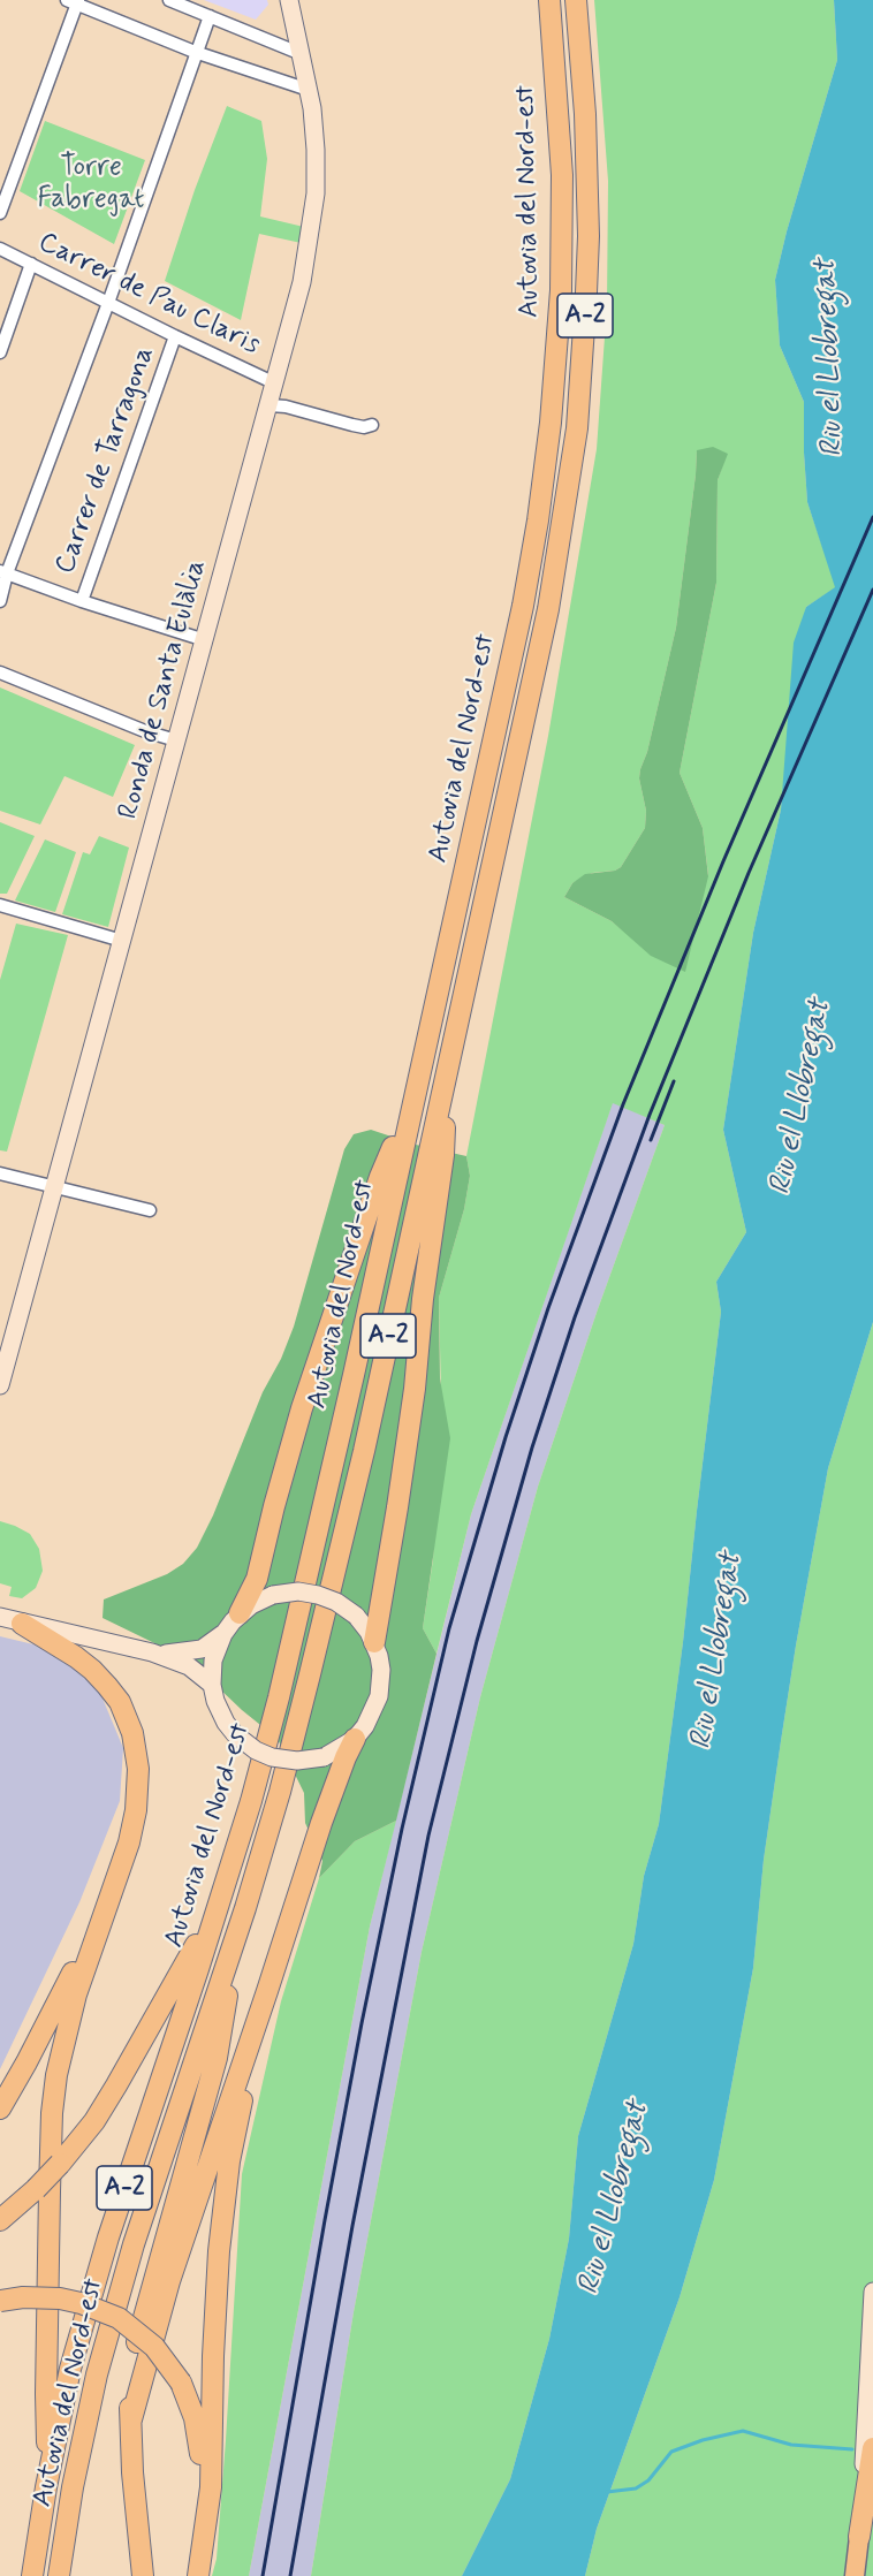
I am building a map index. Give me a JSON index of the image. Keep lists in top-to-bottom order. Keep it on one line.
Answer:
{"streets":{"highway":["Autovia del Nord-est","A-2"],"main road":["Ronda de Santa Eulàlia"],"street":["Carrer de Pau Claris","Carrer de Tarragona"]},"crossings":[["Carrer de Pau Claris","Carrer de Tarragona"],["Carrer de Pau Claris","Ronda de Santa Eulàlia"]],"water":["Riu el Llobregat"],"parks":["Torre Fabregat"]}
